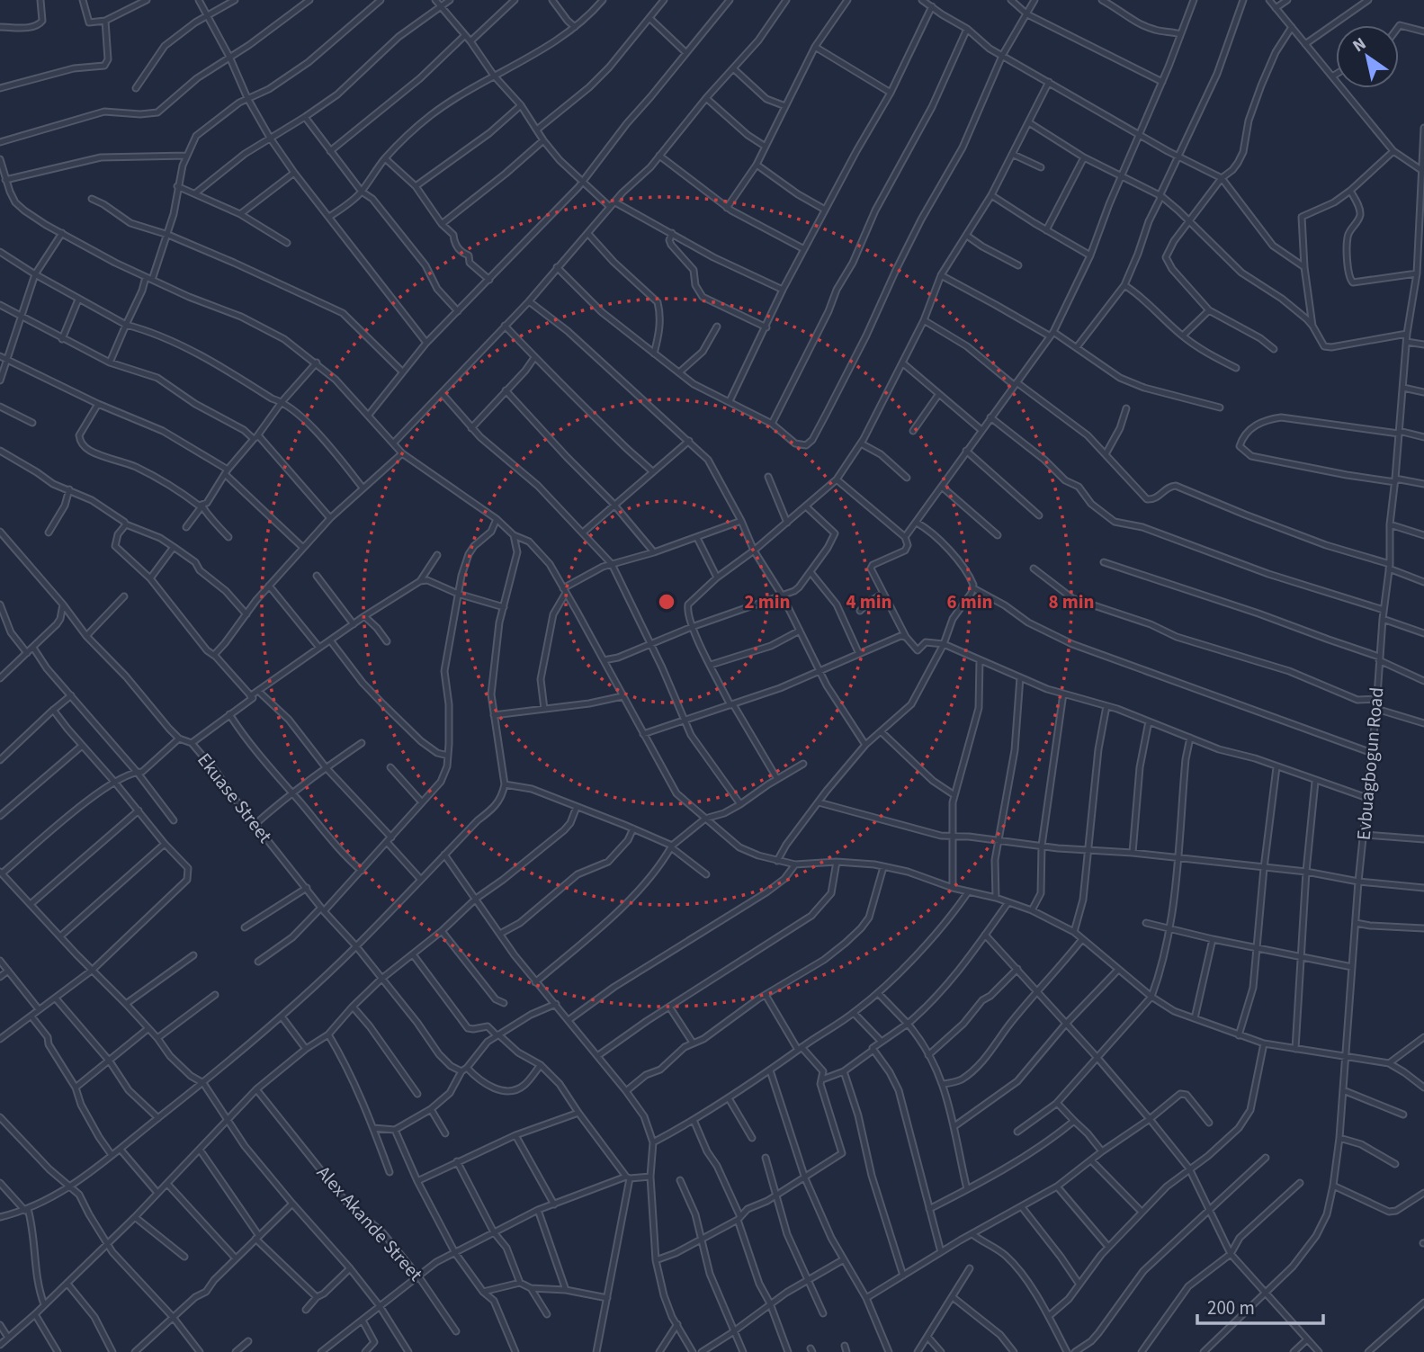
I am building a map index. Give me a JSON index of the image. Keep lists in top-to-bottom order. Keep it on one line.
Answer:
{"streets":{"street":["Evbuagbogun Road","Ekuase Street","Alex Akande Street"]},"scale_bar":"200 m","north":"top left","rings":["2 min","4 min","6 min","8 min"]}
